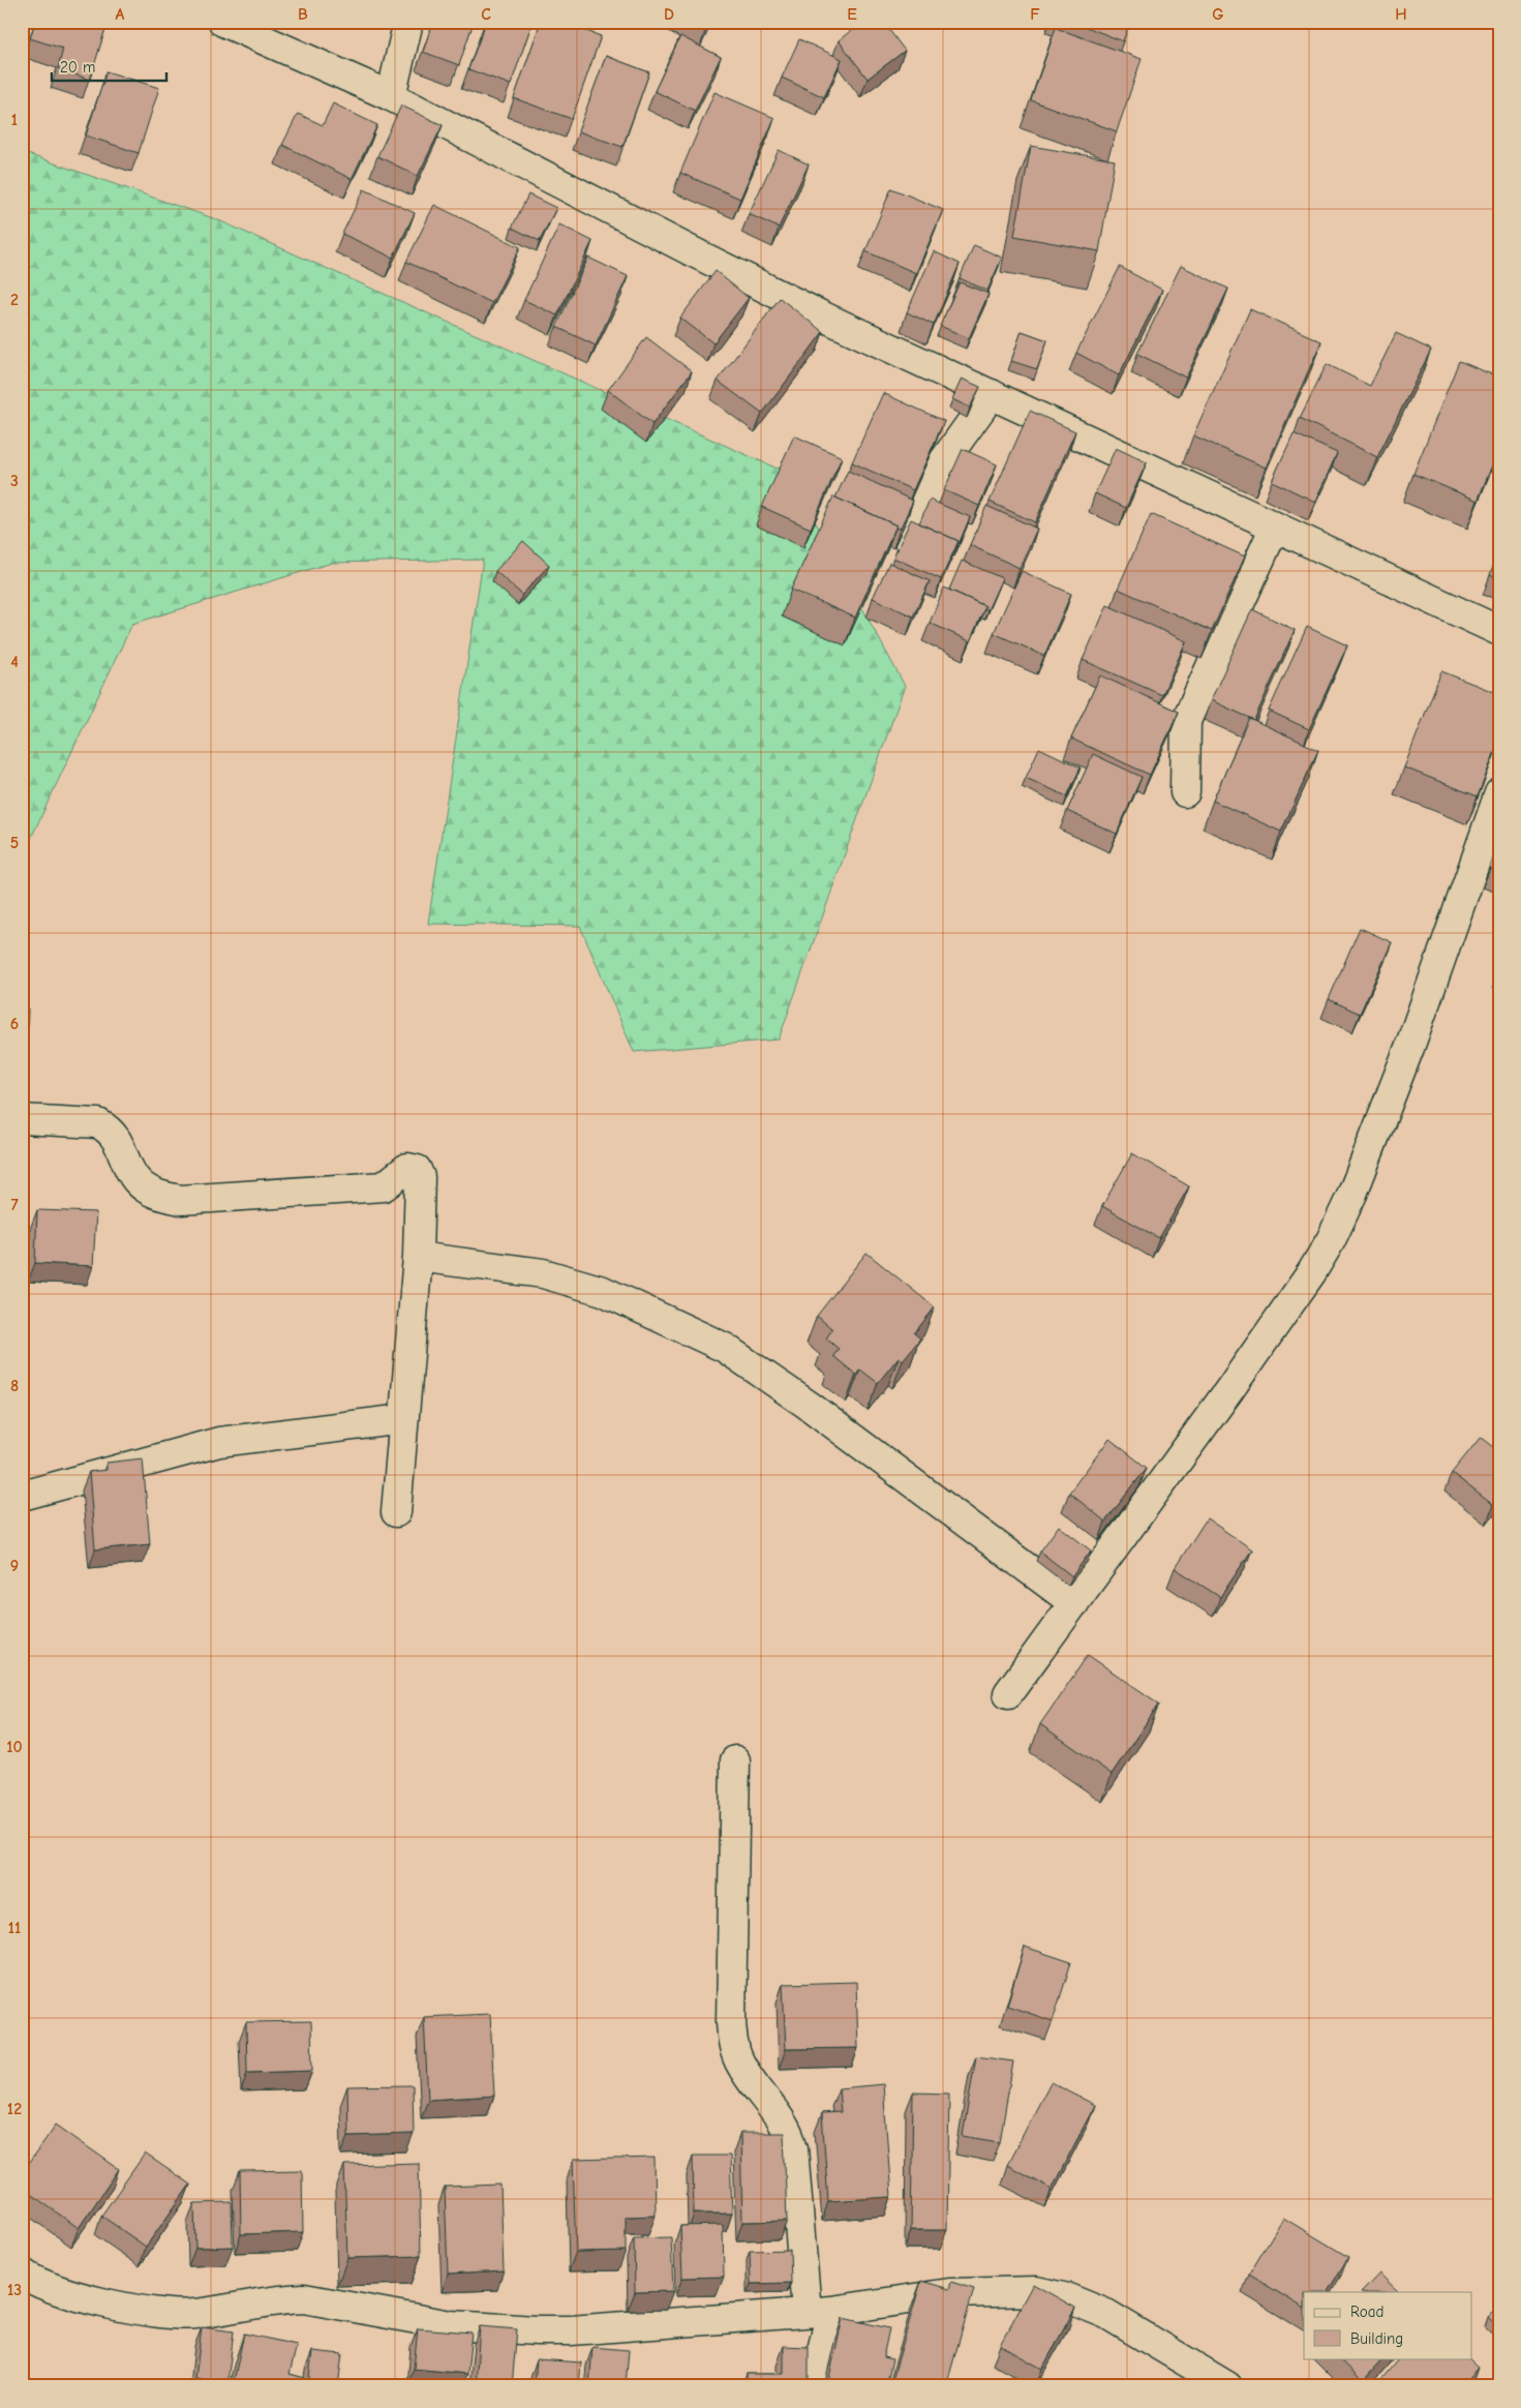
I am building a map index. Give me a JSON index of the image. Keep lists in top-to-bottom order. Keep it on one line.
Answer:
{"legend":["Road","Building"],"scale_bar":"20 m","grid":{"columns":["A","B","C","D","E","F","G","H"],"rows":["1","2","3","4","5","6","7","8","9","10","11","12","13"]}}
